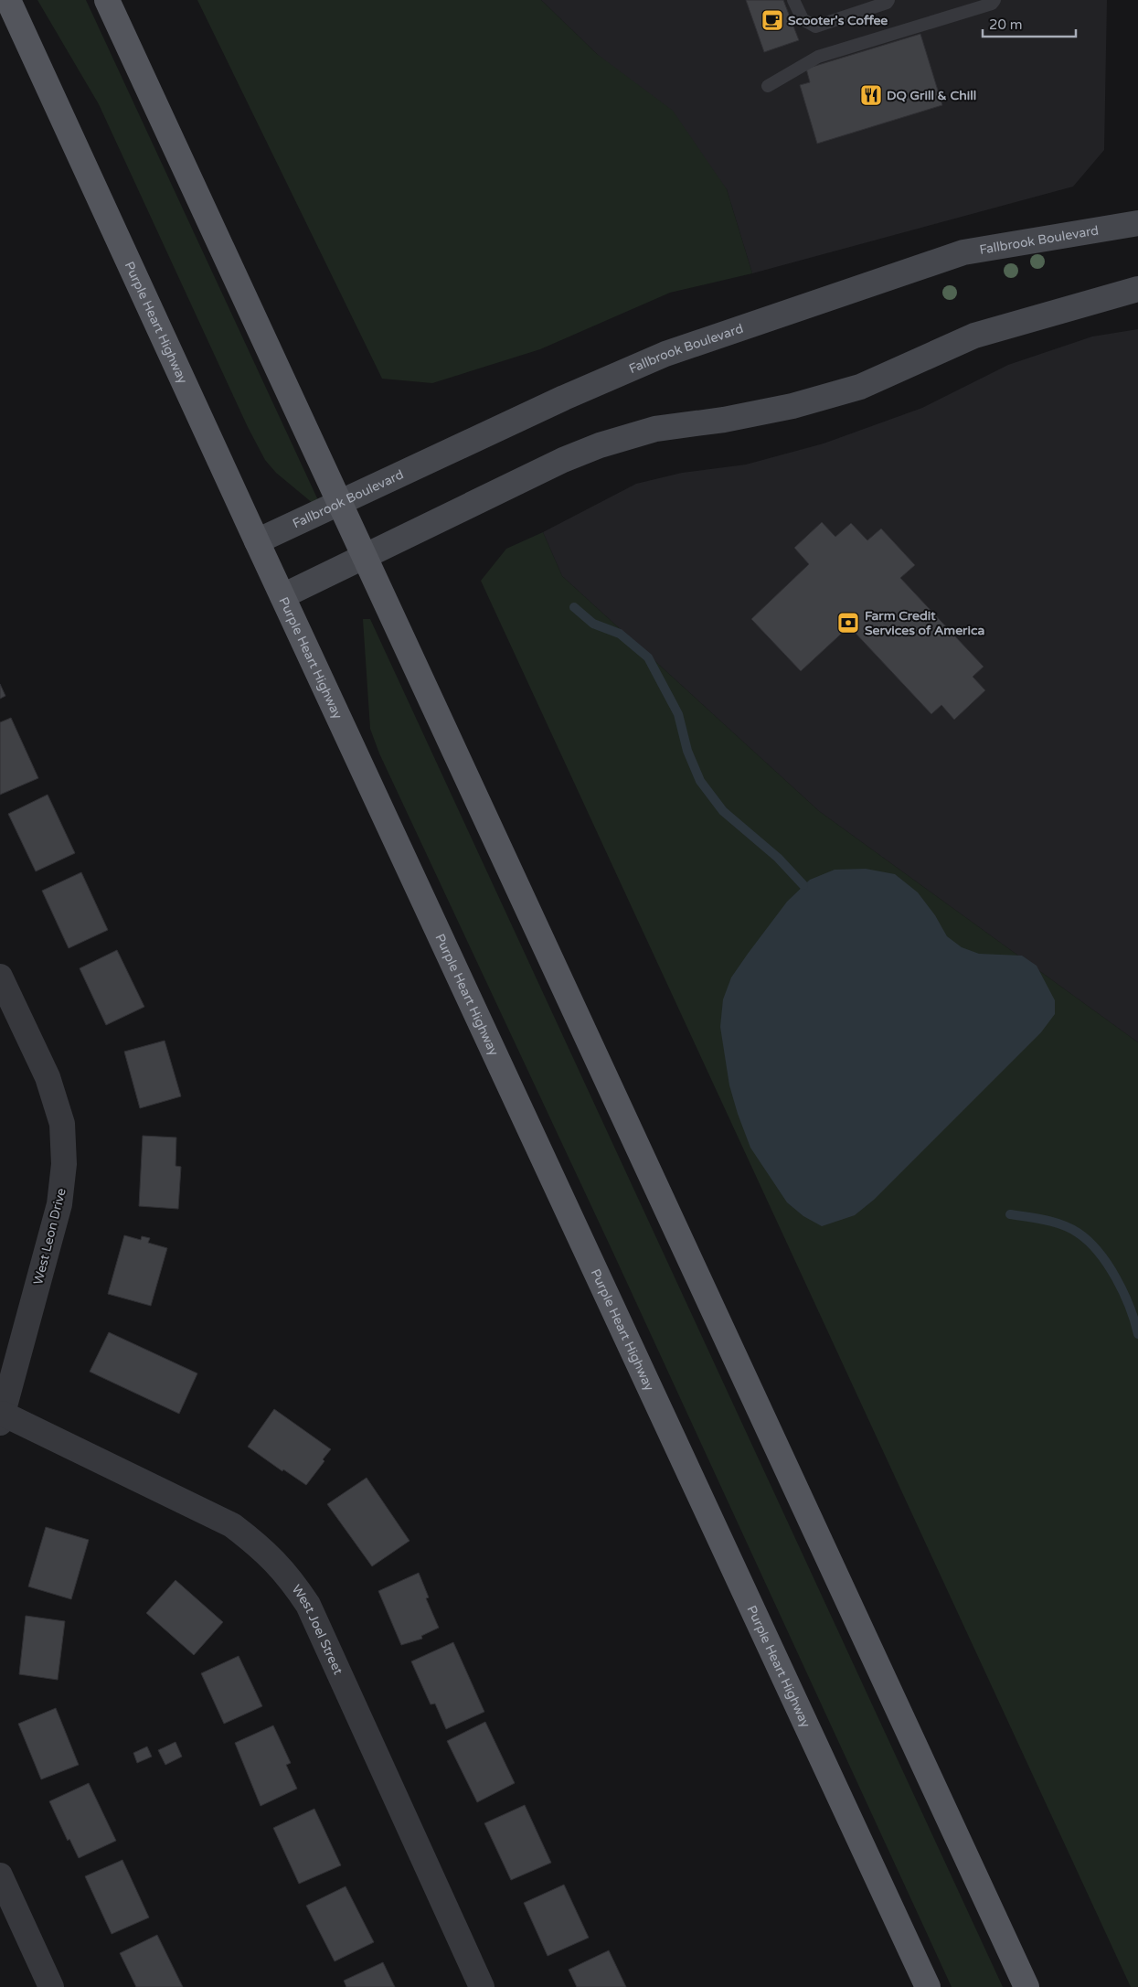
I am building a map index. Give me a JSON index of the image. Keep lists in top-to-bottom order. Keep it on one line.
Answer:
{"streets":{"main road":["Purple Heart Highway"],"street":["Fallbrook Boulevard","West Leon Drive","West Joel Street"]},"crossings":[["Fallbrook Boulevard","Purple Heart Highway"],["West Leon Drive","West Joel Street"]],"places":{"cafe":["Scooter's Coffee"],"restaurant":["DQ Grill & Chill"],"bank":["Farm Credit Services of America"]},"scale_bar":"20 m"}
